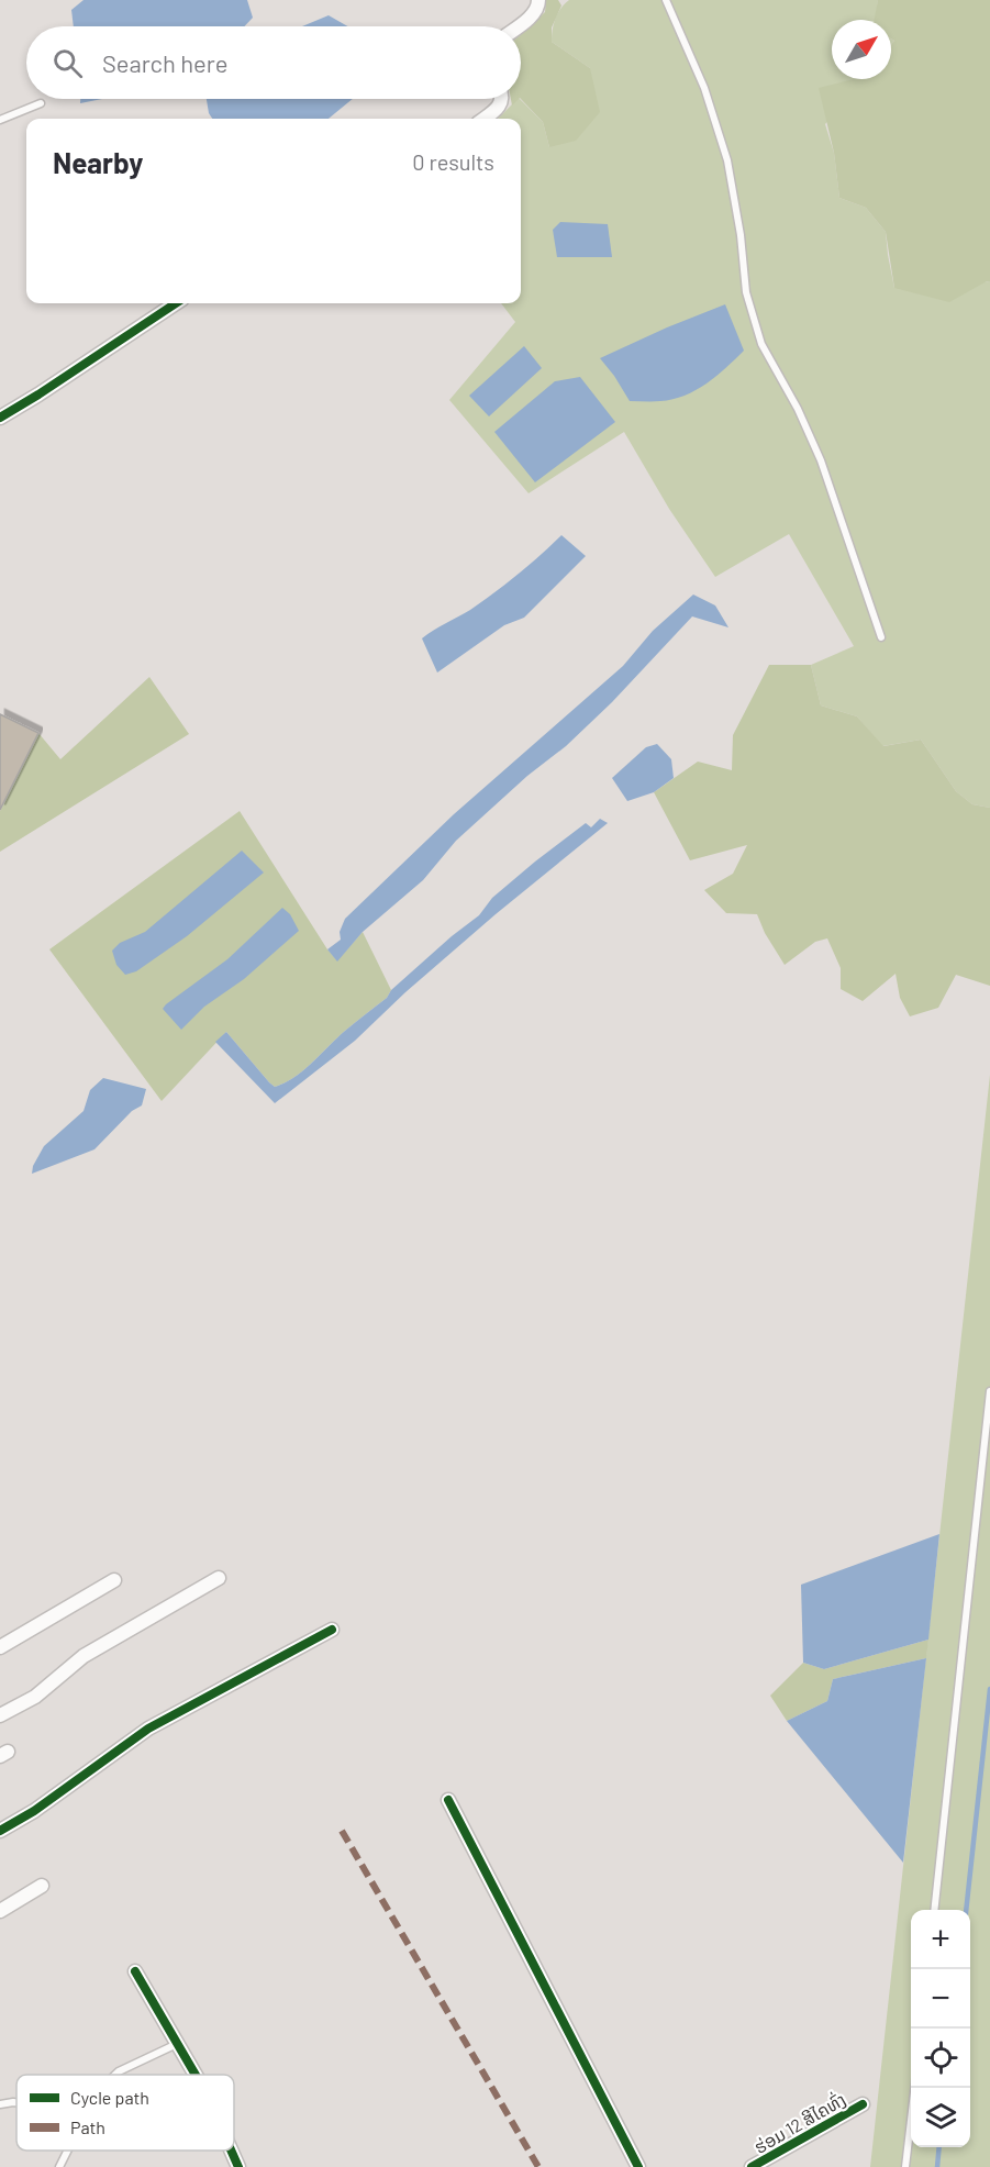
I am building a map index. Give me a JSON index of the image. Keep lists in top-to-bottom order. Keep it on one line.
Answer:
{"streets":{"street":["ຮ່ອມ 12 ສີໄຄທົ່ງ"]},"legend":["Cycle path","Path"],"north":"top right","page":{"search":"Search here","heading":["Nearby","0 results"],"map_buttons":["+","−"]}}
